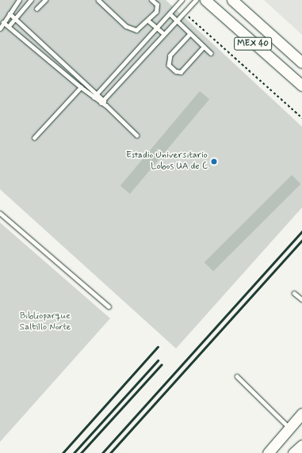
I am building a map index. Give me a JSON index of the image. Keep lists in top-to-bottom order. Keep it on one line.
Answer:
{"streets":{"main road":["MEX 40"]},"parks":["Biblioparque Saltillo Norte"],"places":["Estadio Universitario Lobos UA de C"]}
